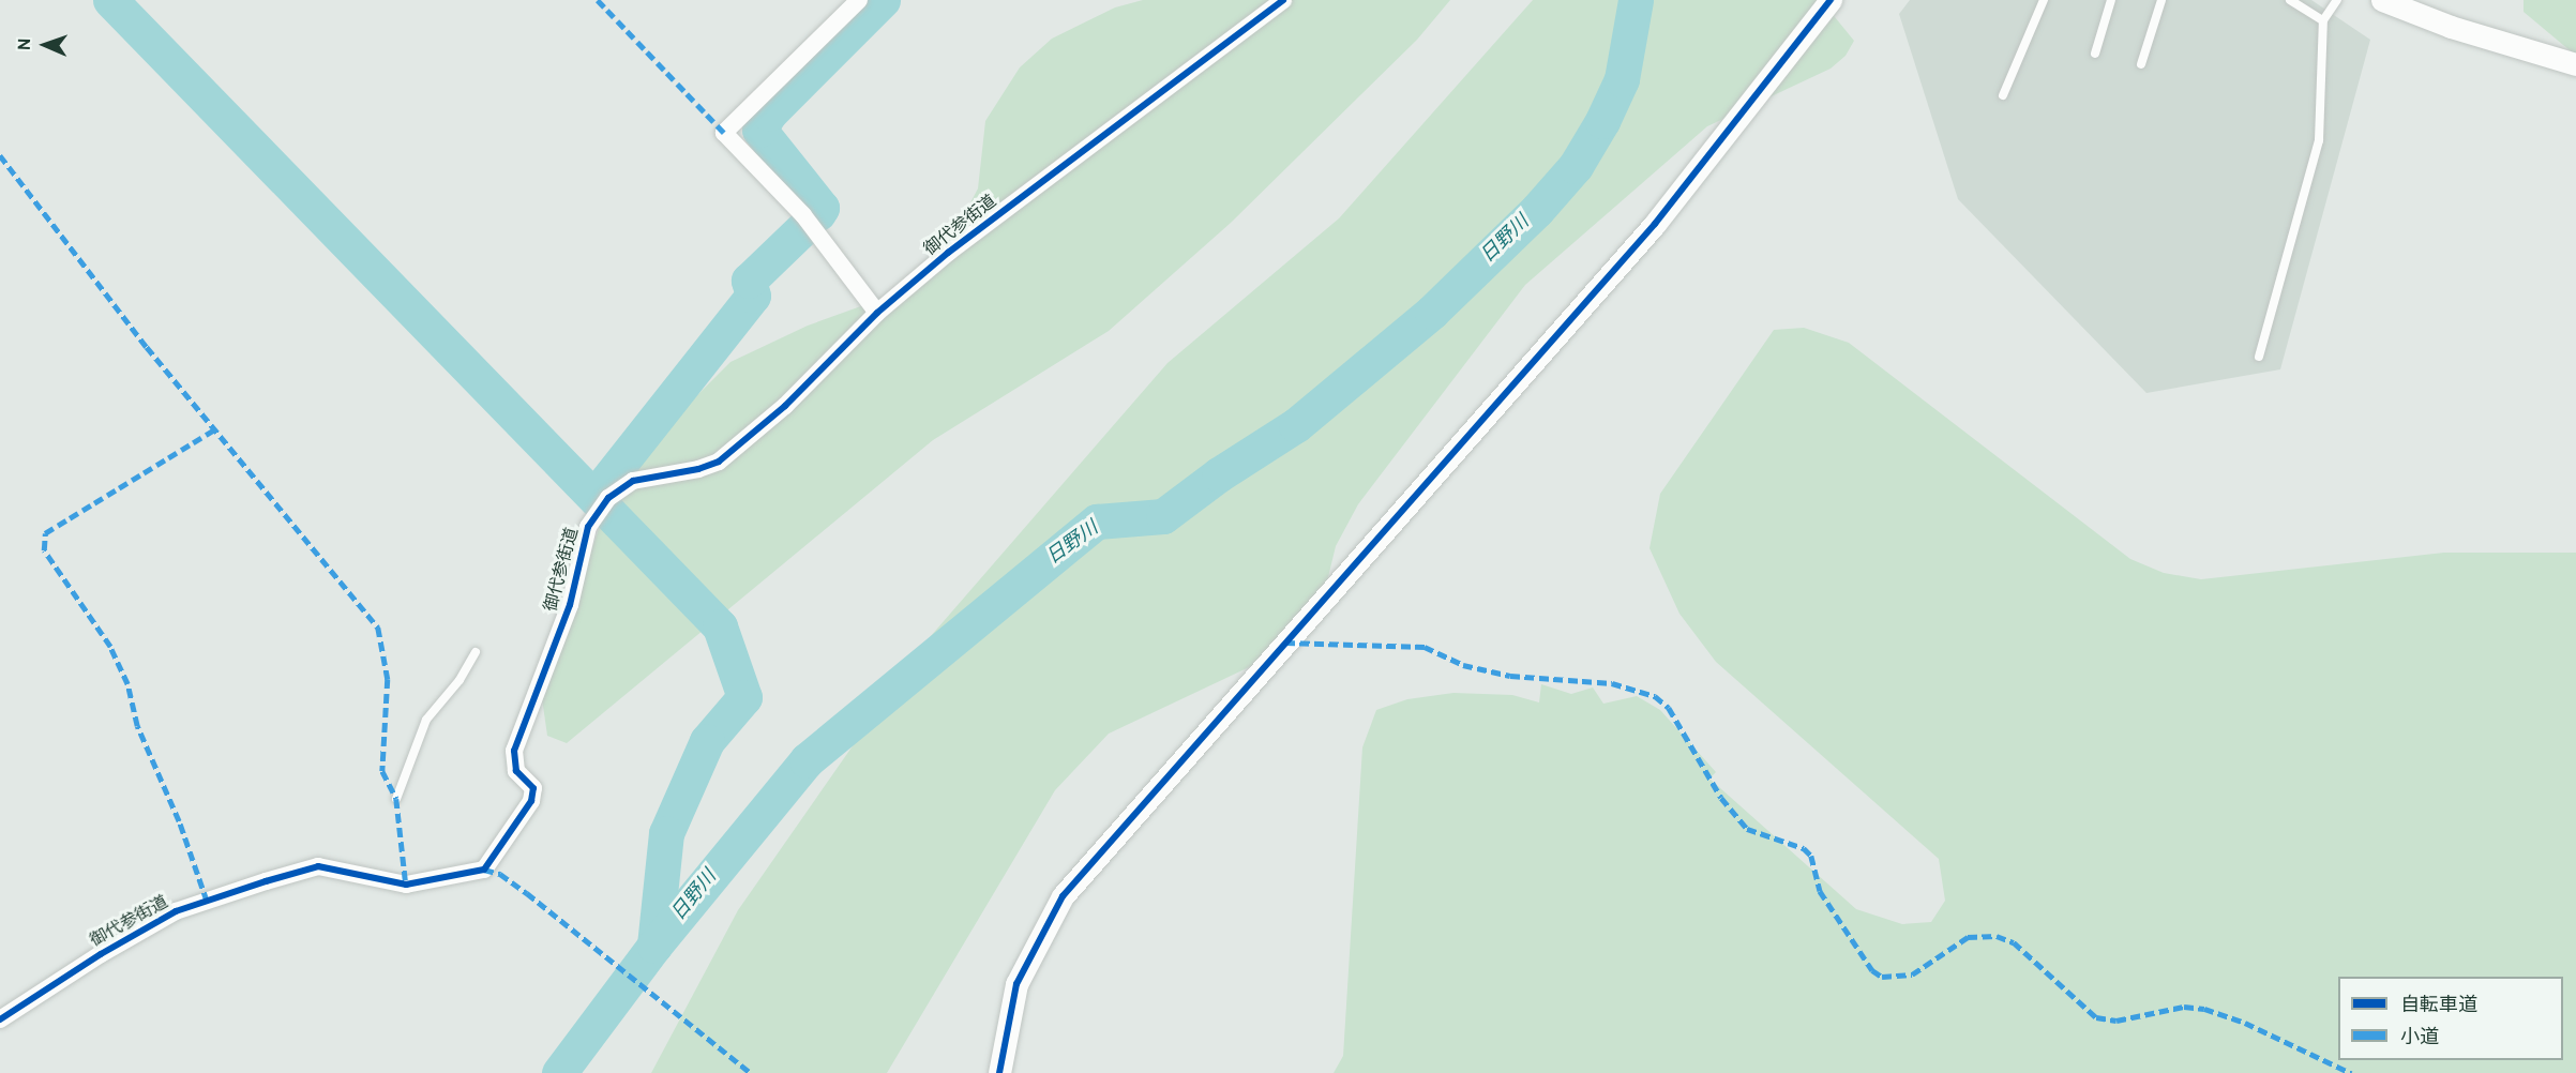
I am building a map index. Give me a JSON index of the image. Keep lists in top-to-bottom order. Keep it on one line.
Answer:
{"streets":{"street":["御代参街道"]},"water":["日野川"],"legend":["自転車道","小道"],"north":"left"}
